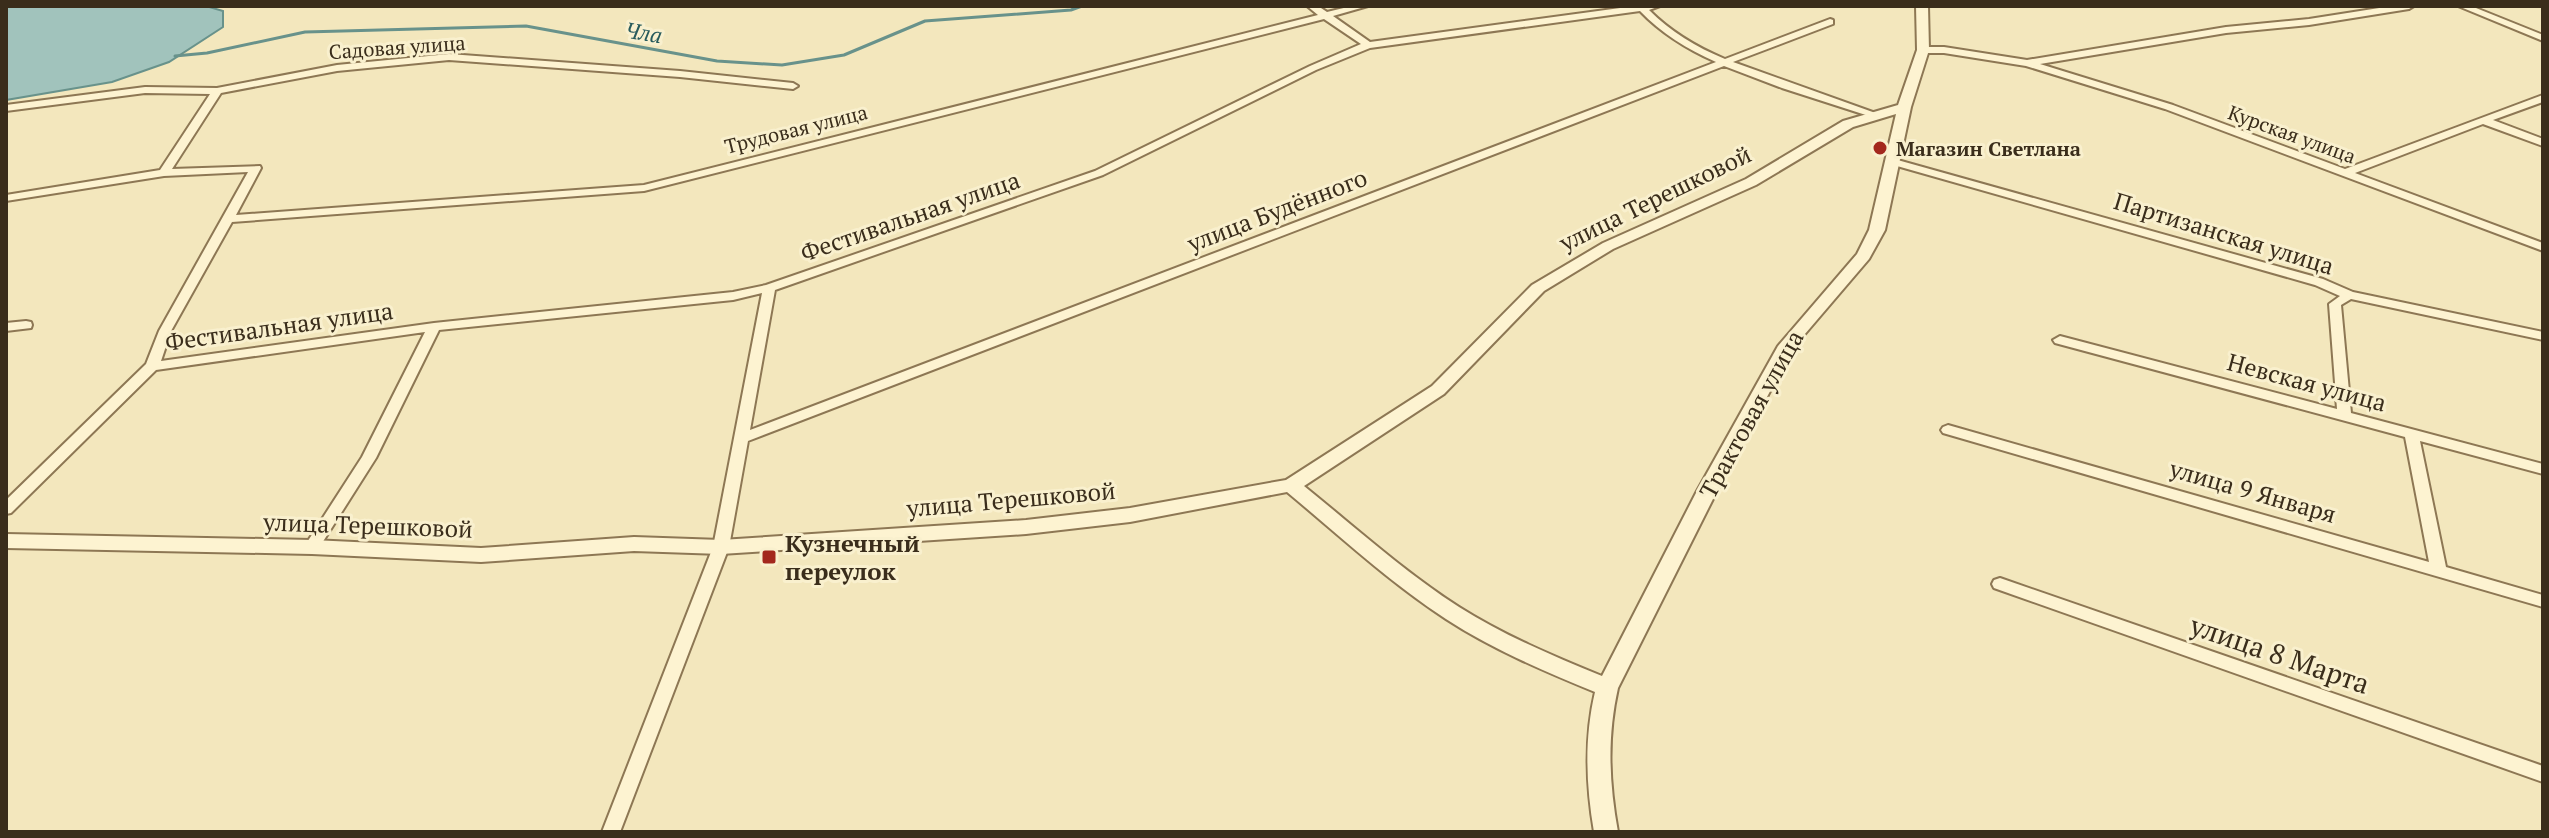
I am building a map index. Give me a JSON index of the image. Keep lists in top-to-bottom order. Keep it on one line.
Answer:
{"streets":{"street":["Садовая улица","Трудовая улица","Курская улица","улица Терешковой","улица Будённого","Фестивальная улица","Партизанская улица","Невская улица","Трактовая улица","улица 9 Января","улица 8 Марта"]},"crossings":[["улица Терешковой","Трактовая улица"],["Партизанская улица","Трактовая улица"]],"water":["Чла"],"places":{"other":["Магазин Светлана"],"transit":["Кузнечный переулок"]}}
